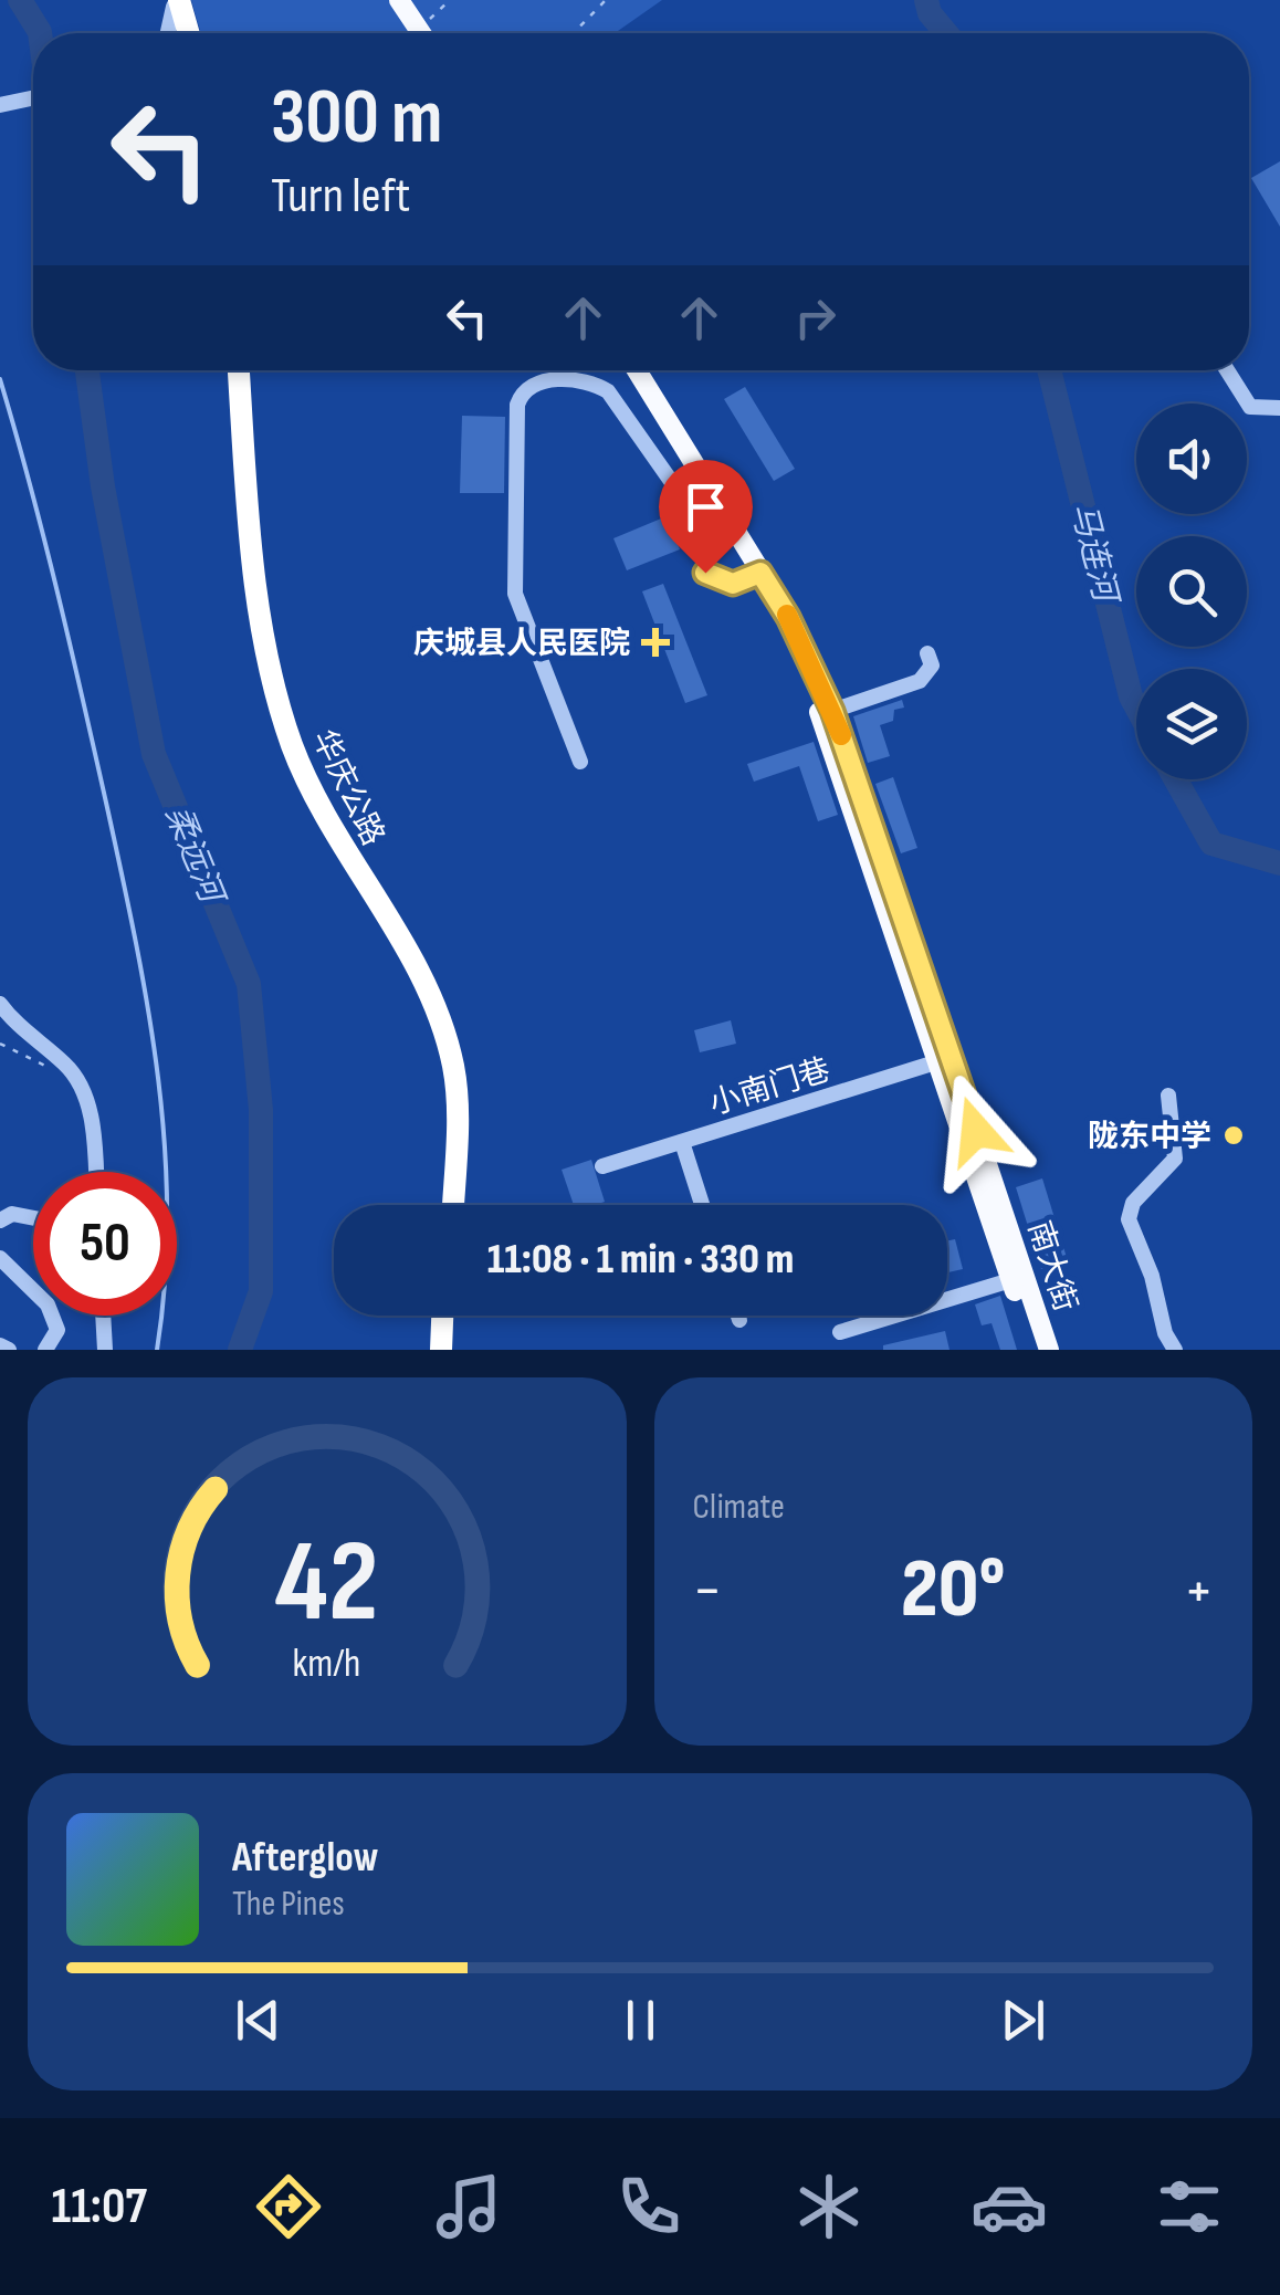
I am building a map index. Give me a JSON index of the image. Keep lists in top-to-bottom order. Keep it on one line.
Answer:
{"streets":{"highway":["华庆公路"],"main road":["南大街"],"street":["小南门巷"]},"crossings":[["小南门巷","南大街"]],"water":["马连河","柔远河"],"places":{"health":["庆城县人民医院"],"other":["陇东中学"]},"page":{"turn":["300 m","Turn left"],"limit":"50","trip":"11:08 · 1 min · 330 m","tile":"Climate","heat":["−","20°","+"],"song":["Afterglow","The Pines"],"tabs":"11:07","gauge":["42","km/h"]}}
